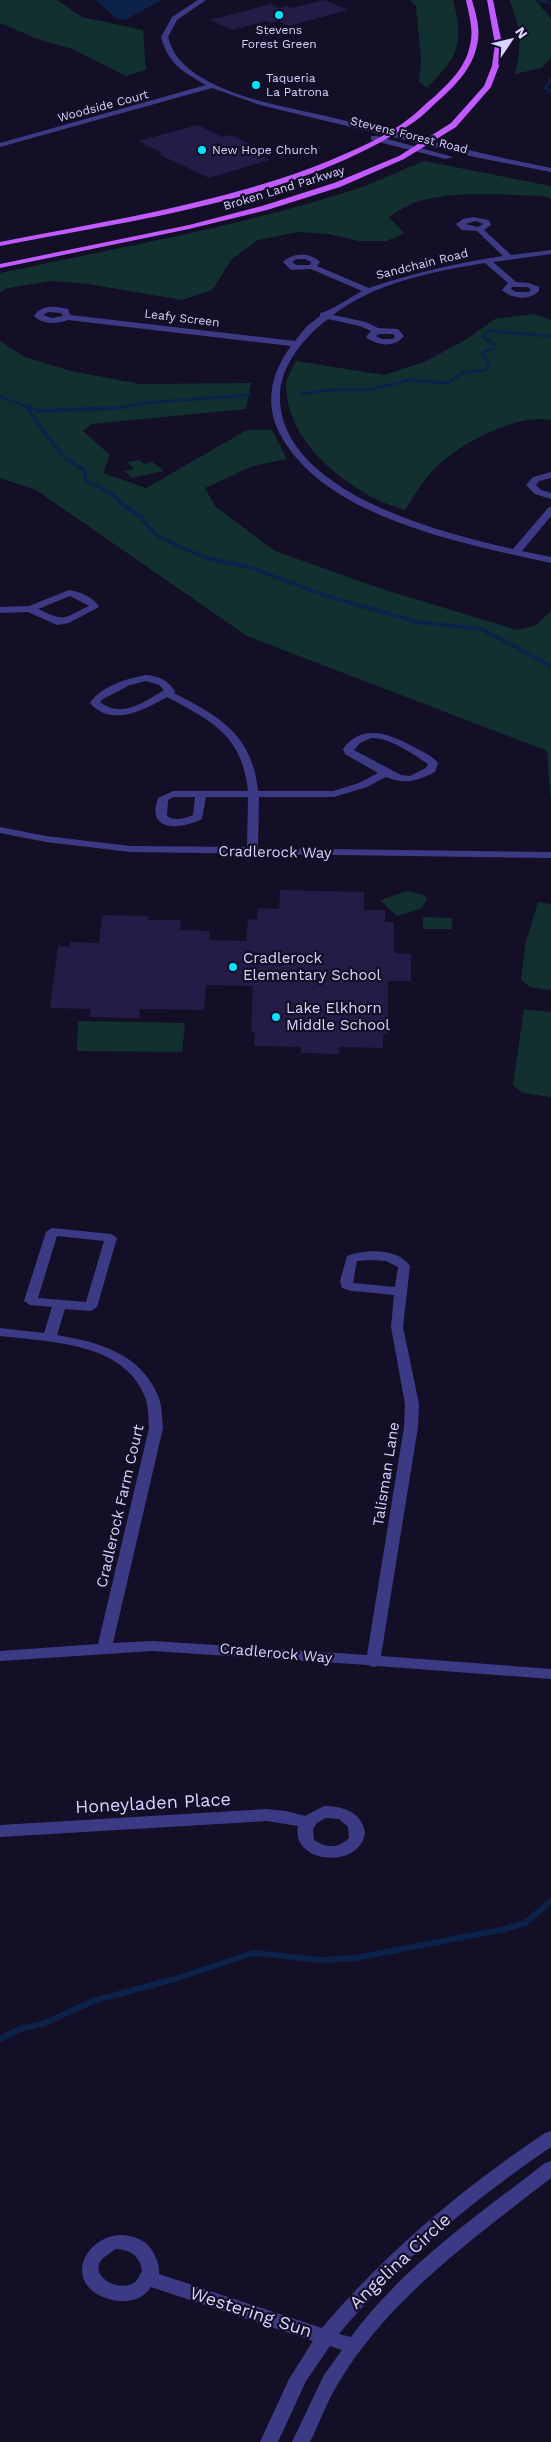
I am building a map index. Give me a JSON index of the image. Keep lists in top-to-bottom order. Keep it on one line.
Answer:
{"streets":{"main road":["Broken Land Parkway"],"street":["Woodside Court","Stevens Forest Road","Sandchain Road","Leafy Screen","Cradlerock Way","Talisman Lane","Cradlerock Farm Court","Honeyladen Place","Angelina Circle","Westering Sun"]},"crossings":[["Woodside Court","Stevens Forest Road"],["Stevens Forest Road","Broken Land Parkway"],["Sandchain Road","Leafy Screen"],["Cradlerock Way","Talisman Lane"],["Cradlerock Way","Cradlerock Farm Court"],["Angelina Circle","Westering Sun"]],"places":["Stevens Forest Green","Taqueria La Patrona","New Hope Church","Cradlerock Elementary School","Lake Elkhorn Middle School"],"north":"top right"}
